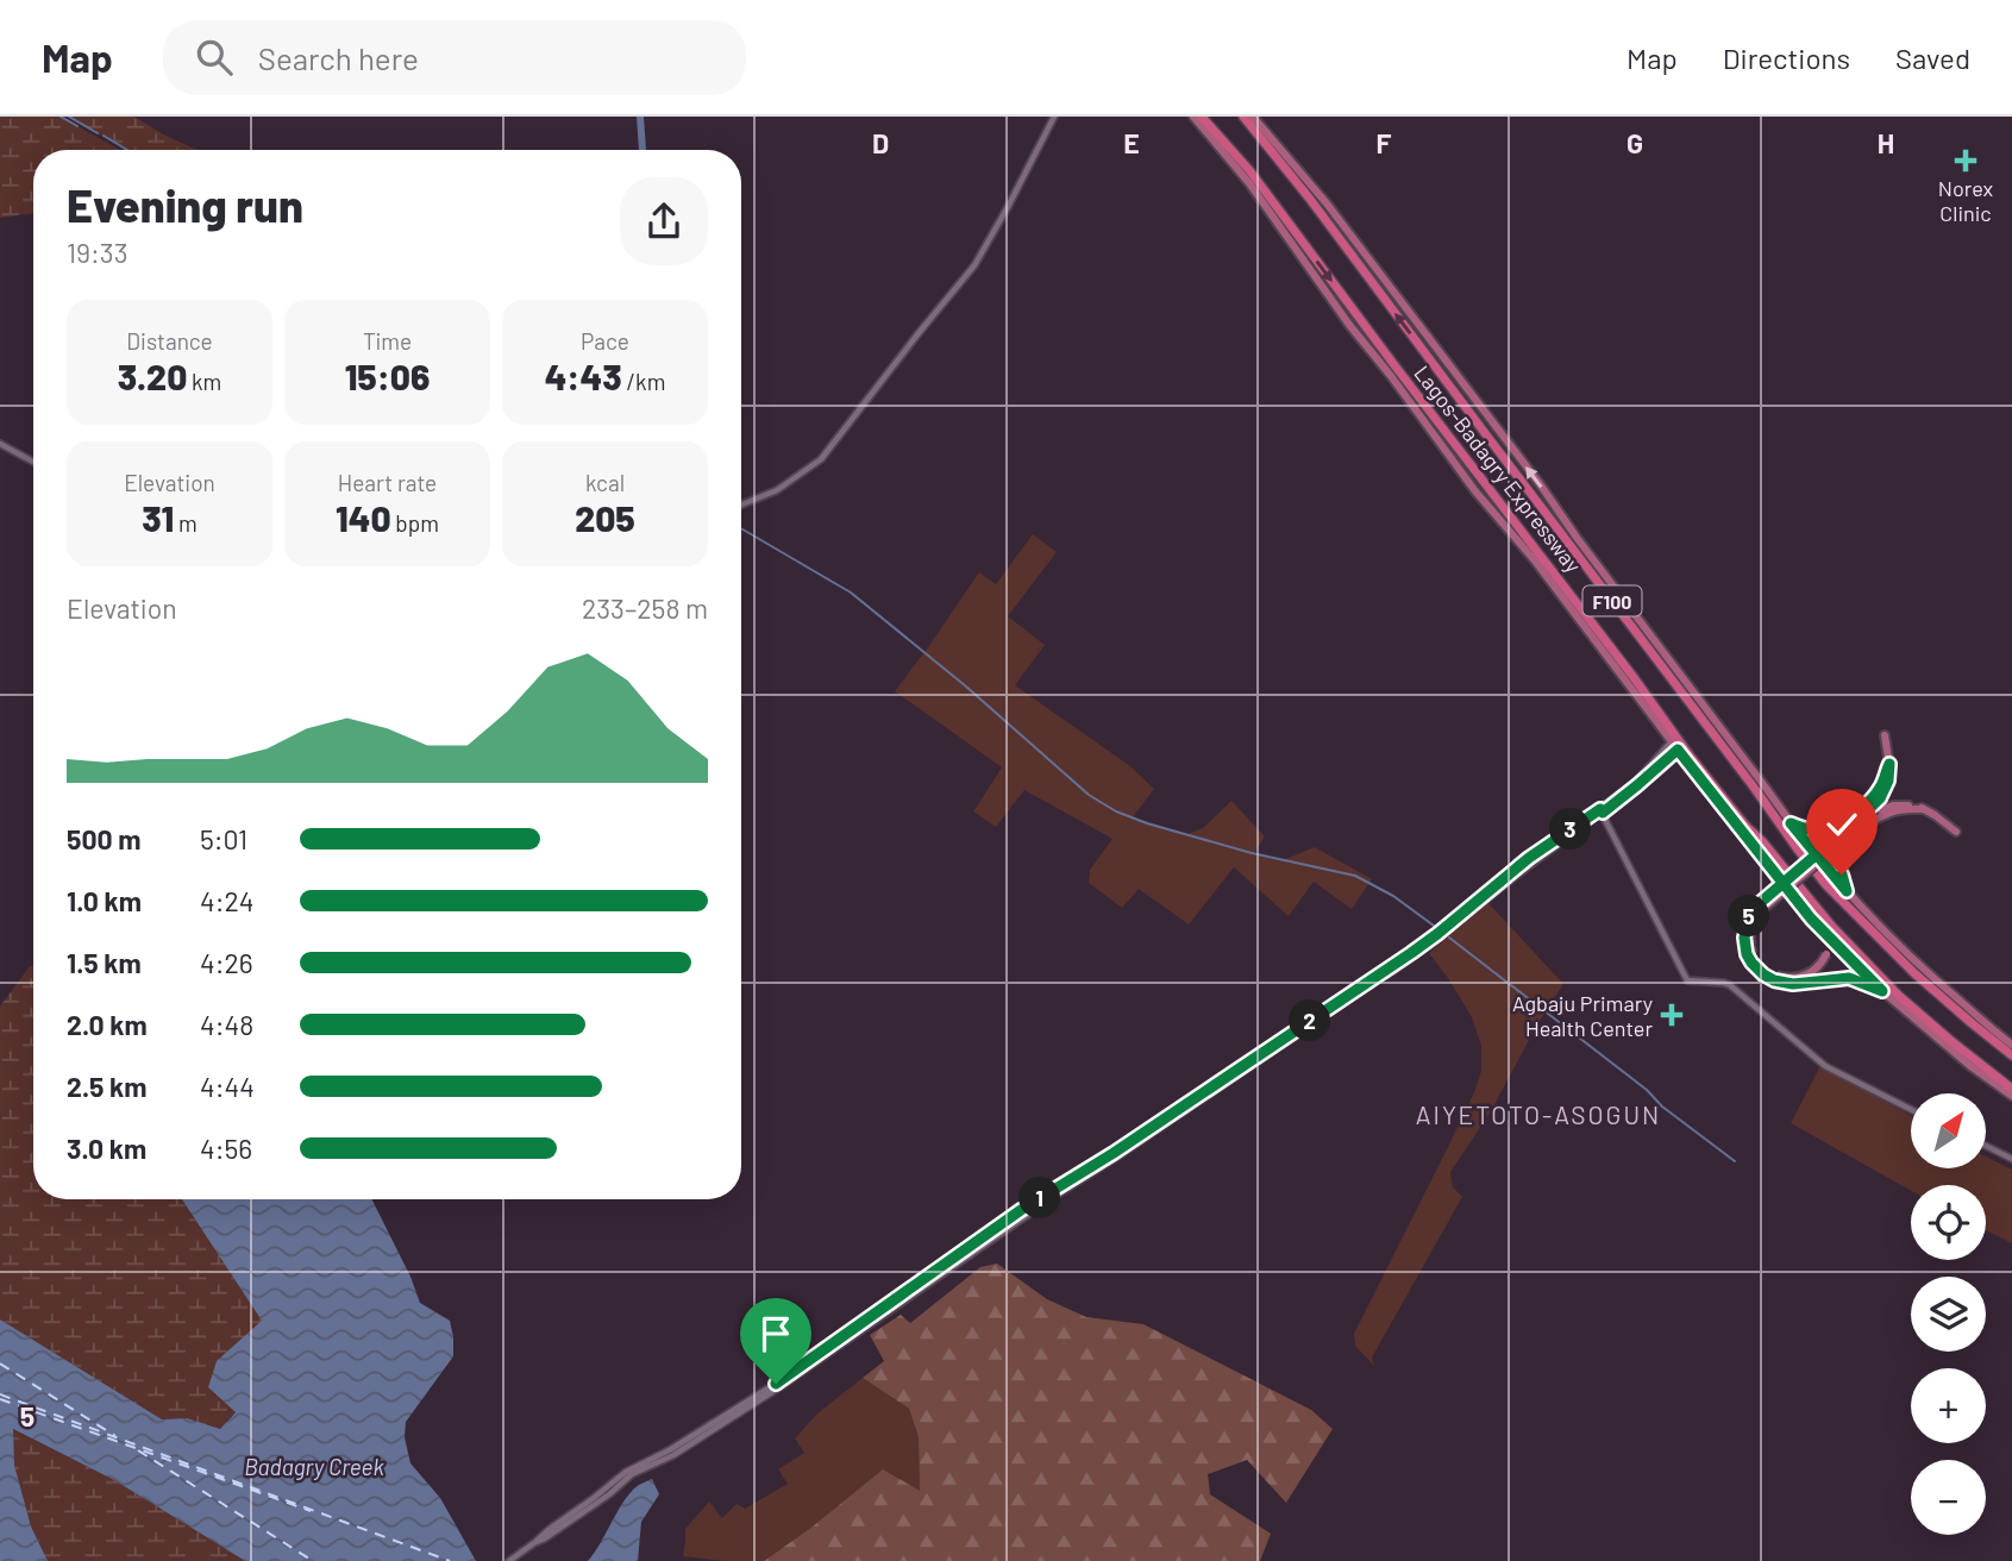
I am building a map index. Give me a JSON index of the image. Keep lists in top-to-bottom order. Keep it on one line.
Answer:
{"streets":{"highway":["Lagos-Badagry Expressway","F100"]},"districts":["AIYETOTO-ASOGUN"],"water":["Badagry Creek"],"places":{"health":["Norex Clinic","Agbaju Primary Health Center"]},"north":"top right","page":{"header":"Map","search":"Search here","nav":["Map","Directions","Saved"],"heading":["Evening run","19:33"],"stats":[["Distance","3.20 km"],["Time","15:06"],["Pace","4:43 /km"],["Elevation","31 m"],["Heart rate","140 bpm"],["kcal","205"]],"chart":["Elevation","233–258 m"],"pins":["3","5","2","1"],"list":[{"name":"500 m","note":"5:01"},{"name":"1.0 km","note":"4:24"},{"name":"1.5 km","note":"4:26"},{"name":"2.0 km","note":"4:48"},{"name":"2.5 km","note":"4:44"},{"name":"3.0 km","note":"4:56"}],"map_buttons":["+","−"]},"grid":{"columns":["D","E","F","G","H"],"rows":["5"]}}
